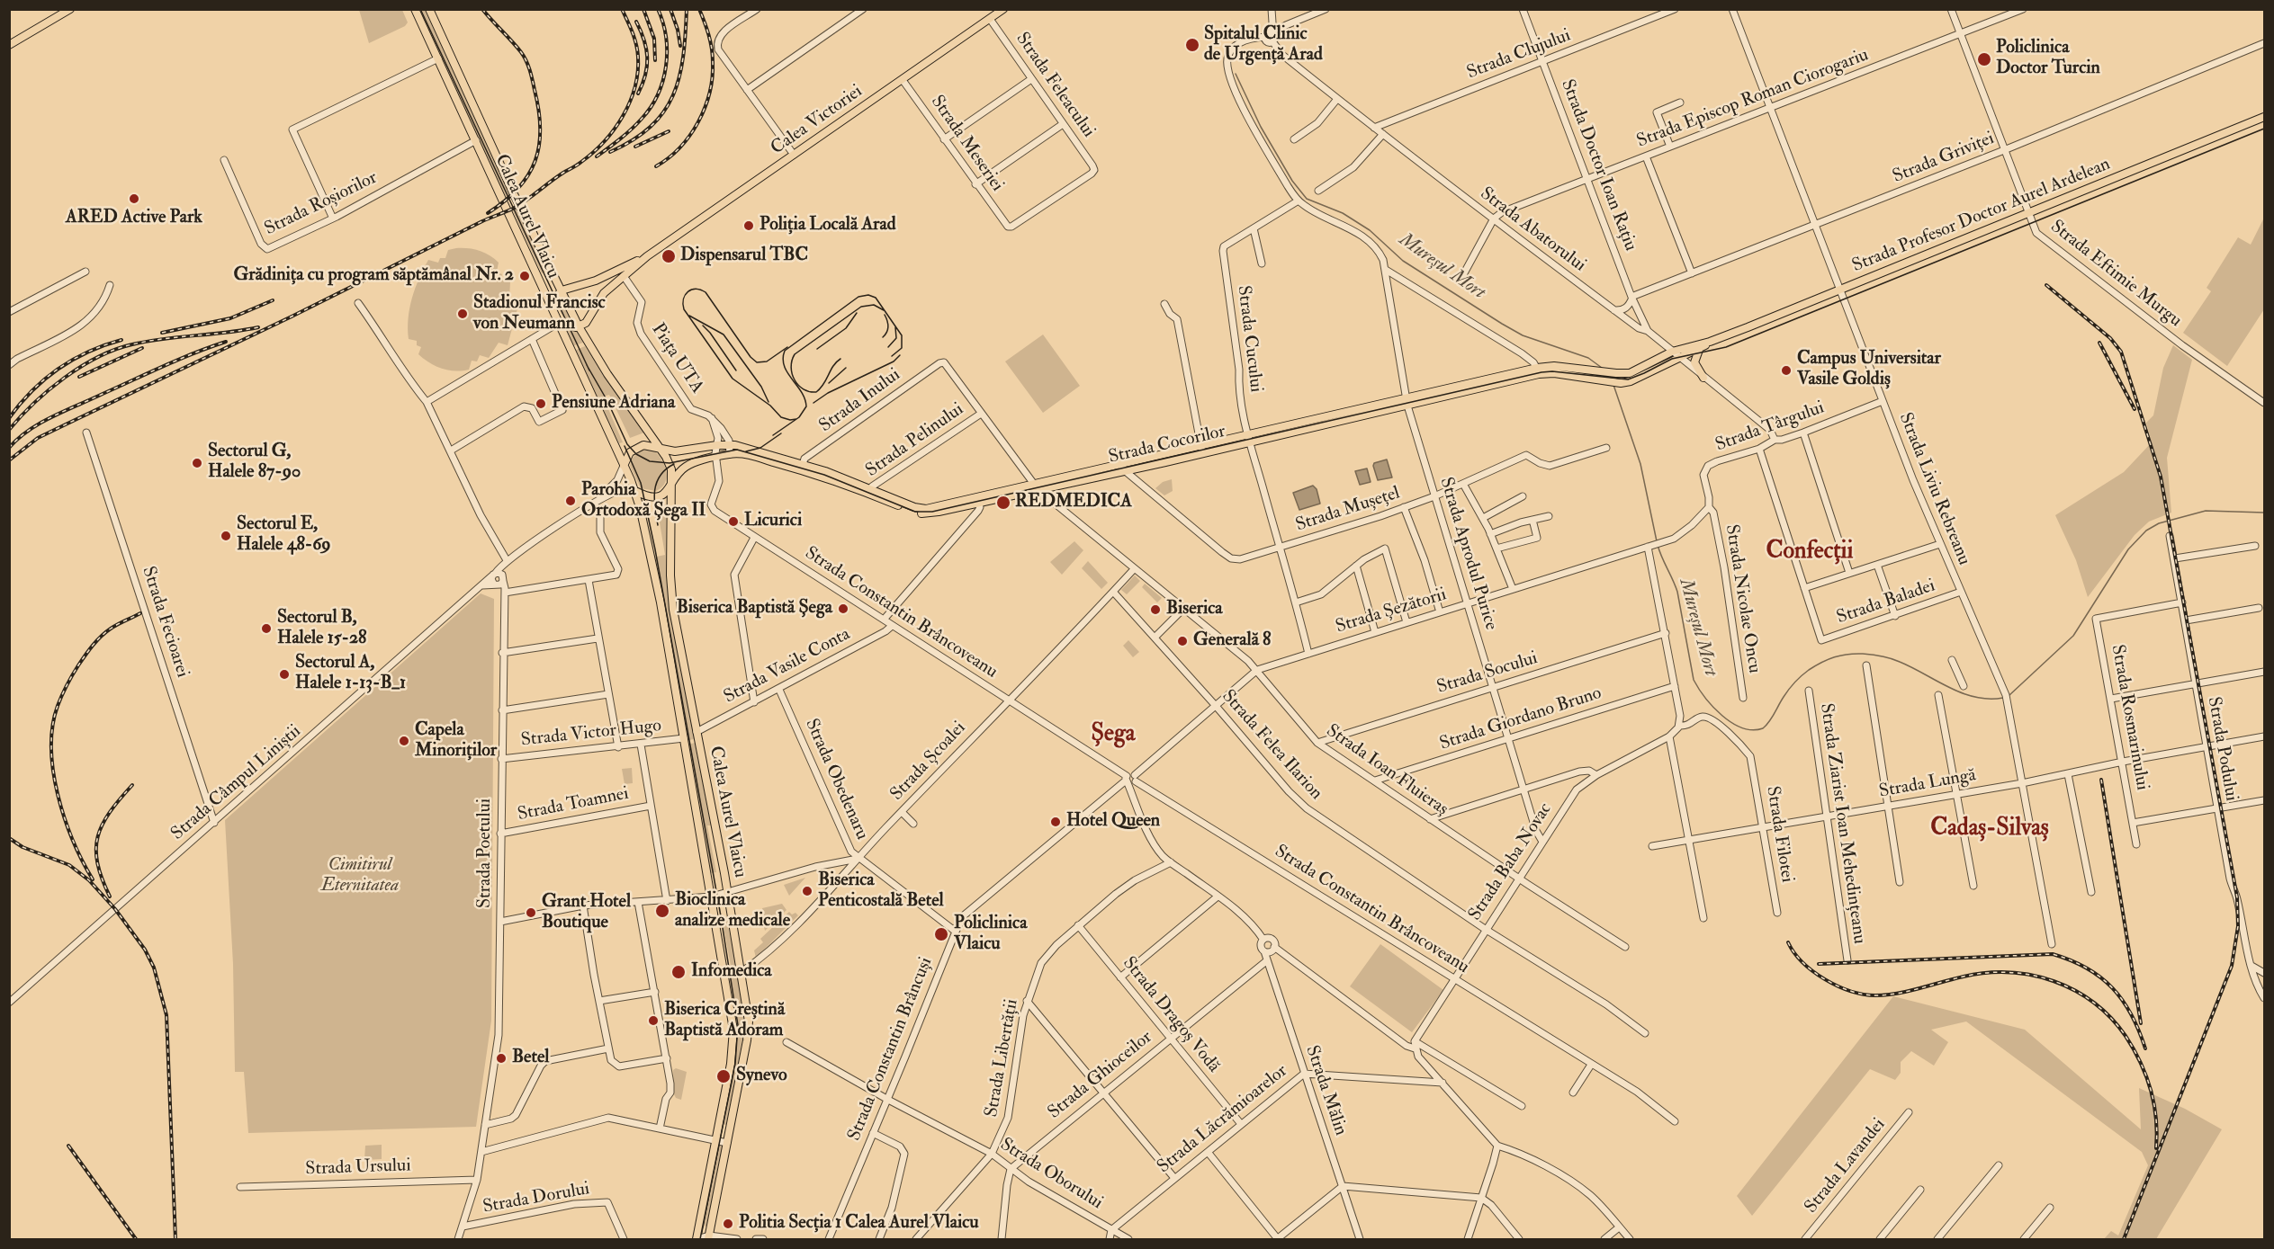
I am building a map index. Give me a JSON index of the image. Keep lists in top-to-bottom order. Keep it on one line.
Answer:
{"streets":{"main road":["Calea Victoriei","Strada Profesor Doctor Aurel Ardelean","Calea Aurel Vlaicu","Strada Cocorilor"],"street":["Strada Clujului","Strada Feleacului","Strada Episcop Roman Ciorogariu","Strada Meseriei","Strada Griviței","Strada Doctor Ioan Rațiu","Strada Roșiorilor","Strada Abatorului","Strada Eftimie Murgu","Strada Cucului","Piața UTA","Strada Inului","Strada Târgului","Strada Pelinului","Strada Liviu Rebreanu","Strada Mușețel","Strada Aprodul Purice","Strada Nicolae Oncu","Strada Baladei","Strada Șezătorii","Strada Constantin Brâncoveanu","Strada Fecioarei","Strada Vasile Conta","Strada Socului","Strada Rosmarinului","Strada Giordano Bruno","Strada Victor Hugo","Strada Felea Ilarion","Strada Podului","Strada Școalei","Strada Ioan Fluieraș","Strada Obedenaru","Strada Câmpul Liniștii","Strada Lungă","Strada Toamnei","Strada Ziarist Ioan Mehedințeanu","Strada Filotei","Strada Poetului","Strada Baba Novac","Strada Dragoș Vodă","Strada Constantin Brâncuși","Strada Libertății","Strada Ghioceilor","Strada Mălin","Strada Lăcrămioarelor","Strada Lavandei","Strada Ursului","Strada Oborului","Strada Dorului"]},"crossings":[["Strada Clujului","Strada Doctor Ioan Rațiu"],["Strada Clujului","Strada Abatorului"],["Strada Feleacului","Calea Victoriei"],["Strada Feleacului","Strada Meseriei"],["Strada Episcop Roman Ciorogariu","Strada Doctor Ioan Rațiu"],["Strada Episcop Roman Ciorogariu","Strada Abatorului"],["Strada Episcop Roman Ciorogariu","Strada Eftimie Murgu"],["Strada Episcop Roman Ciorogariu","Strada Liviu Rebreanu"],["Calea Victoriei","Strada Meseriei"],["Calea Victoriei","Calea Aurel Vlaicu"],["Calea Victoriei","Piața UTA"],["Strada Griviței","Strada Doctor Ioan Rațiu"],["Strada Griviței","Strada Abatorului"],["Strada Griviței","Strada Eftimie Murgu"],["Strada Griviței","Strada Liviu Rebreanu"],["Strada Doctor Ioan Rațiu","Strada Abatorului"],["Strada Roșiorilor","Calea Aurel Vlaicu"],["Strada Profesor Doctor Aurel Ardelean","Strada Abatorului"],["Strada Profesor Doctor Aurel Ardelean","Strada Eftimie Murgu"],["Strada Profesor Doctor Aurel Ardelean","Strada Cocorilor"],["Strada Profesor Doctor Aurel Ardelean","Strada Liviu Rebreanu"],["Calea Aurel Vlaicu","Strada Cocorilor"],["Calea Aurel Vlaicu","Strada Vasile Conta"],["Calea Aurel Vlaicu","Strada Victor Hugo"],["Calea Aurel Vlaicu","Strada Școalei"],["Strada Abatorului","Strada Târgului"],["Strada Abatorului","Strada Cocorilor"],["Strada Cucului","Strada Cocorilor"],["Strada Cucului","Strada Mușețel"],["Strada Cucului","Strada Șezătorii"],["Strada Inului","Strada Cocorilor"],["Strada Inului","Strada Ioan Fluieraș"],["Strada Târgului","Strada Liviu Rebreanu"],["Strada Târgului","Strada Nicolae Oncu"],["Strada Târgului","Strada Șezătorii"],["Strada Pelinului","Strada Cocorilor"],["Strada Pelinului","Strada Ioan Fluieraș"],["Strada Cocorilor","Strada Mușețel"],["Strada Cocorilor","Strada Aprodul Purice"],["Strada Cocorilor","Strada Constantin Brâncoveanu"],["Strada Cocorilor","Strada Ioan Fluieraș"],["Strada Liviu Rebreanu","Strada Baladei"],["Strada Liviu Rebreanu","Strada Lungă"],["Strada Mușețel","Strada Aprodul Purice"],["Strada Aprodul Purice","Strada Șezătorii"],["Strada Aprodul Purice","Strada Socului"],["Strada Aprodul Purice","Strada Giordano Bruno"],["Strada Aprodul Purice","Strada Baba Novac"],["Strada Nicolae Oncu","Strada Șezătorii"],["Strada Șezătorii","Strada Ioan Fluieraș"],["Strada Șezătorii","Strada Constantin Brâncuși"],["Strada Constantin Brâncoveanu","Strada Vasile Conta"],["Strada Constantin Brâncoveanu","Strada Școalei"],["Strada Constantin Brâncoveanu","Strada Baba Novac"],["Strada Constantin Brâncoveanu","Strada Constantin Brâncuși"],["Strada Fecioarei","Strada Câmpul Liniștii"],["Strada Vasile Conta","Strada Obedenaru"],["Strada Socului","Strada Ioan Fluieraș"],["Strada Rosmarinului","Strada Podului"],["Strada Rosmarinului","Strada Lungă"],["Strada Giordano Bruno","Strada Ioan Fluieraș"],["Strada Victor Hugo","Strada Poetului"],["Strada Felea Ilarion","Strada Școalei"],["Strada Felea Ilarion","Strada Baba Novac"],["Strada Felea Ilarion","Strada Constantin Brâncuși"],["Strada Podului","Strada Lungă"],["Strada Școalei","Strada Ioan Fluieraș"],["Strada Școalei","Strada Obedenaru"],["Strada Ioan Fluieraș","Strada Baba Novac"],["Strada Ioan Fluieraș","Strada Constantin Brâncuși"],["Strada Obedenaru","Strada Constantin Brâncuși"],["Strada Câmpul Liniștii","Strada Poetului"],["Strada Lungă","Strada Ziarist Ioan Mehedințeanu"],["Strada Lungă","Strada Filotei"],["Strada Toamnei","Strada Poetului"],["Strada Poetului","Strada Ursului"],["Strada Poetului","Strada Dorului"],["Strada Dragoș Vodă","Strada Libertății"],["Strada Dragoș Vodă","Strada Ghioceilor"],["Strada Dragoș Vodă","Strada Lăcrămioarelor"],["Strada Constantin Brâncuși","Strada Oborului"],["Strada Libertății","Strada Oborului"],["Strada Ghioceilor","Strada Mălin"],["Strada Ghioceilor","Strada Oborului"],["Strada Mălin","Strada Lăcrămioarelor"],["Strada Lăcrămioarelor","Strada Oborului"]],"districts":["Confecții","Șega","Cadaș-Silvaș"],"water":["Mureșul Mort"],"parks":["Cimitirul Eternitatea"],"places":["Spitalul Clinic de Urgență Arad","Policlinica Doctor Turcin","ARED Active Park","Poliția Locală Arad","Dispensarul TBC","Grădinița cu program săptămânal Nr. 2","Stadionul Francisc von Neumann","Campus Universitar Vasile Goldiș","Pensiune Adriana","Sectorul G, Halele 87-90","Parohia Ortodoxă Șega II","REDMEDICA","Licurici","Sectorul E, Halele 48-69","Biserica Baptistă Șega","Biserica","Sectorul B, Halele 15-28","Generală 8","Sectorul A, Halele 1-13-B_1","Capela Minoriților","Hotel Queen","Biserica Penticostală Betel","Bioclinica analize medicale","Grant Hotel Boutique","Policlinica Vlaicu","Infomedica","Biserica Creștină Baptistă Adoram","Betel","Synevo","Politia Secția 1 Calea Aurel Vlaicu"]}
